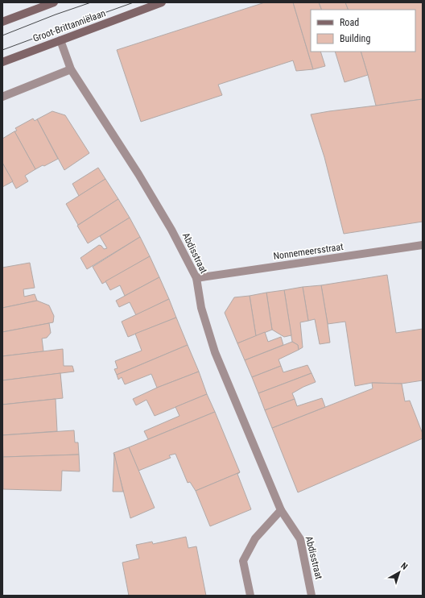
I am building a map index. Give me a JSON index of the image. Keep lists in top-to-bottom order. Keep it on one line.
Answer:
{"streets":{"street":["Groot-Brittanniëlaan","Nonnemeersstraat","Abdisstraat"]},"crossings":[["Groot-Brittanniëlaan","Abdisstraat"],["Nonnemeersstraat","Abdisstraat"]],"legend":["Road","Building"],"north":"top right"}
